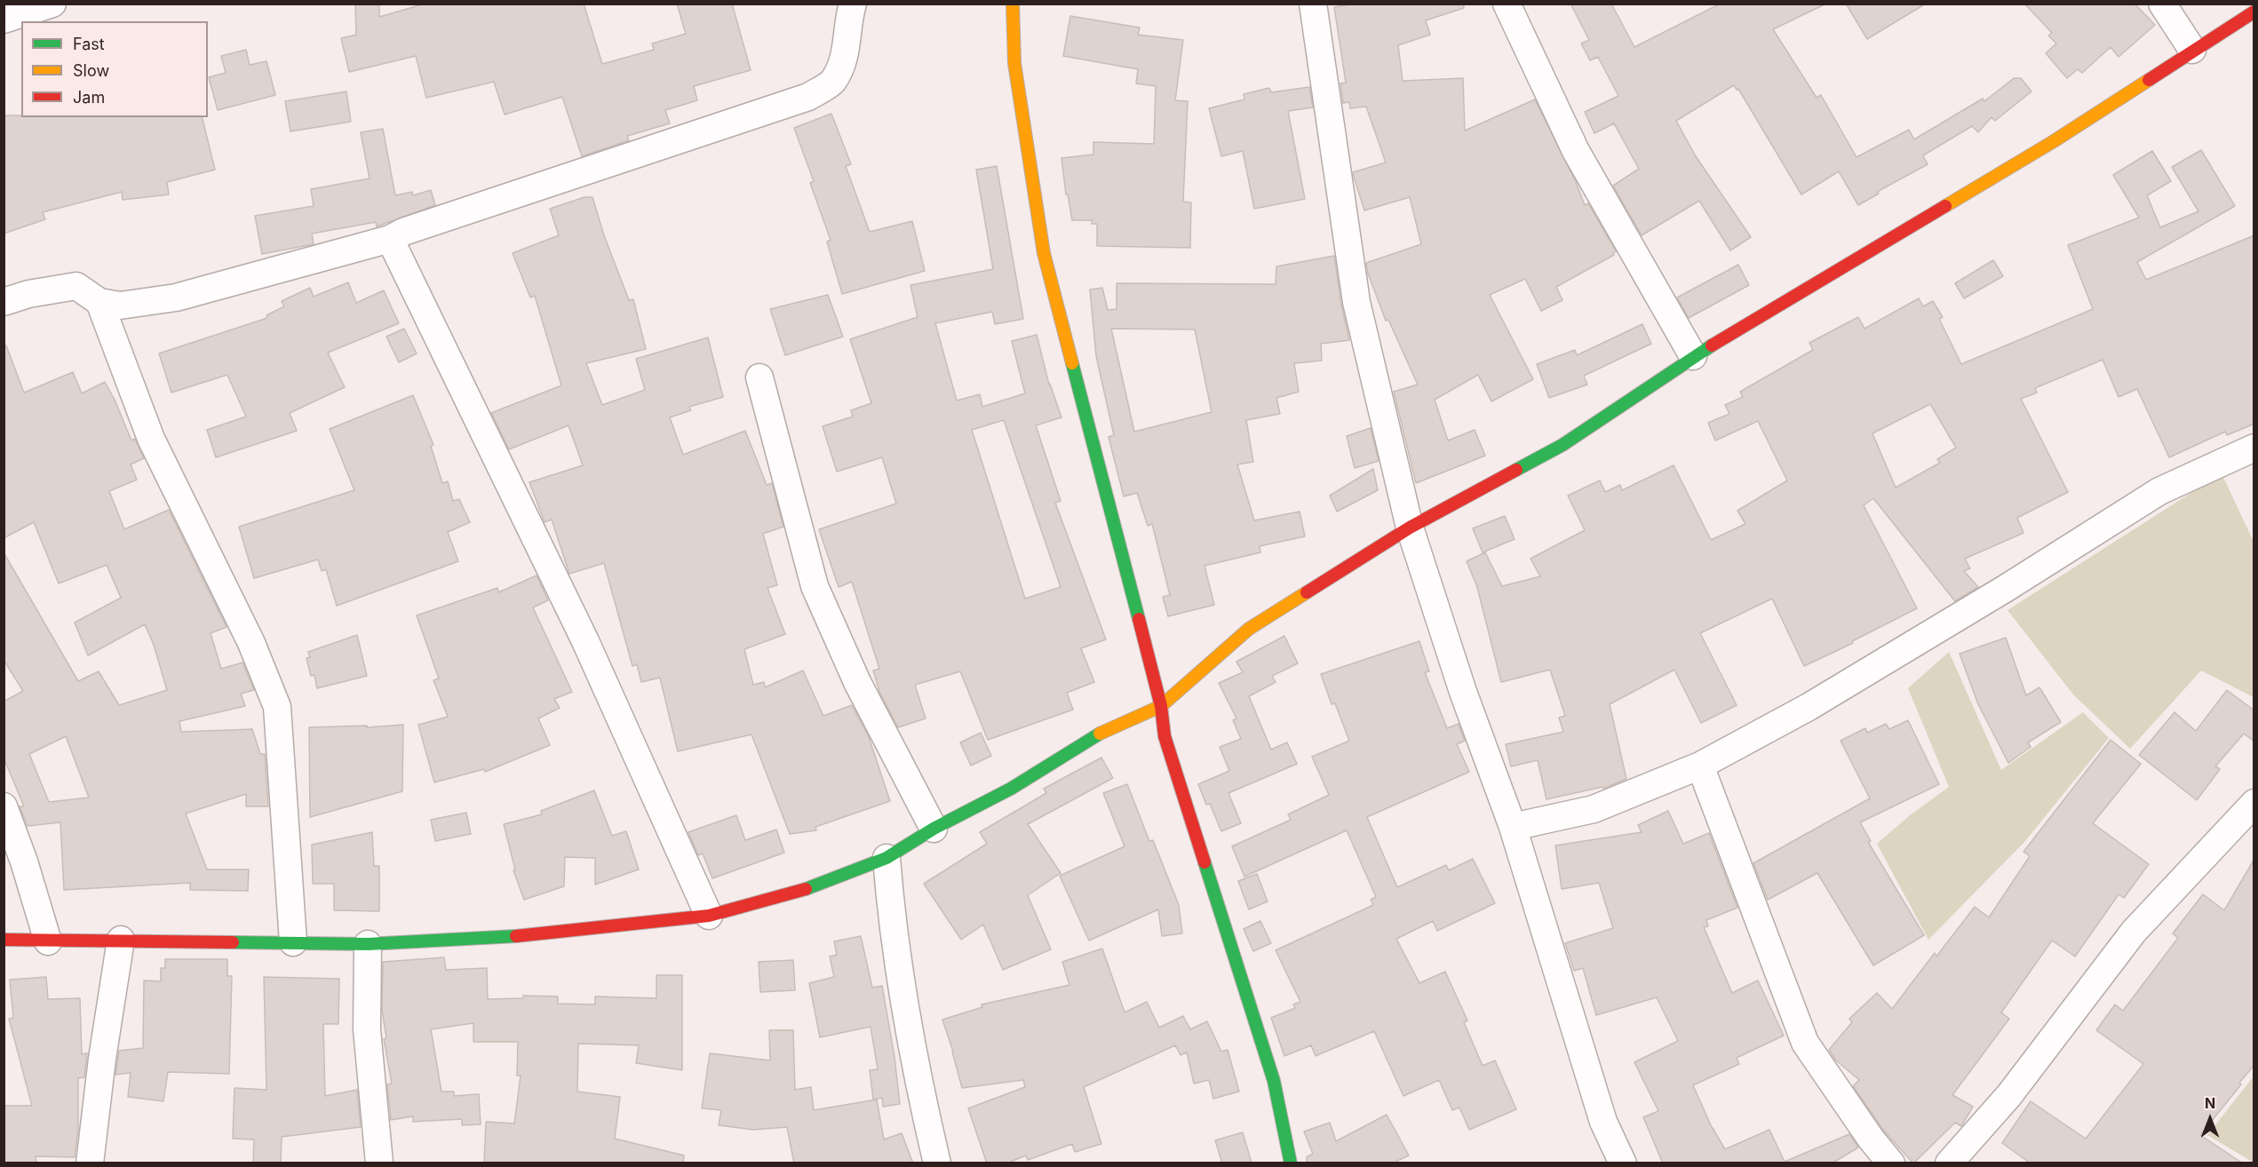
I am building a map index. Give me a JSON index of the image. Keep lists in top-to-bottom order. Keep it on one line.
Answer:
{"legend":["Fast","Slow","Jam"],"north":"top"}
